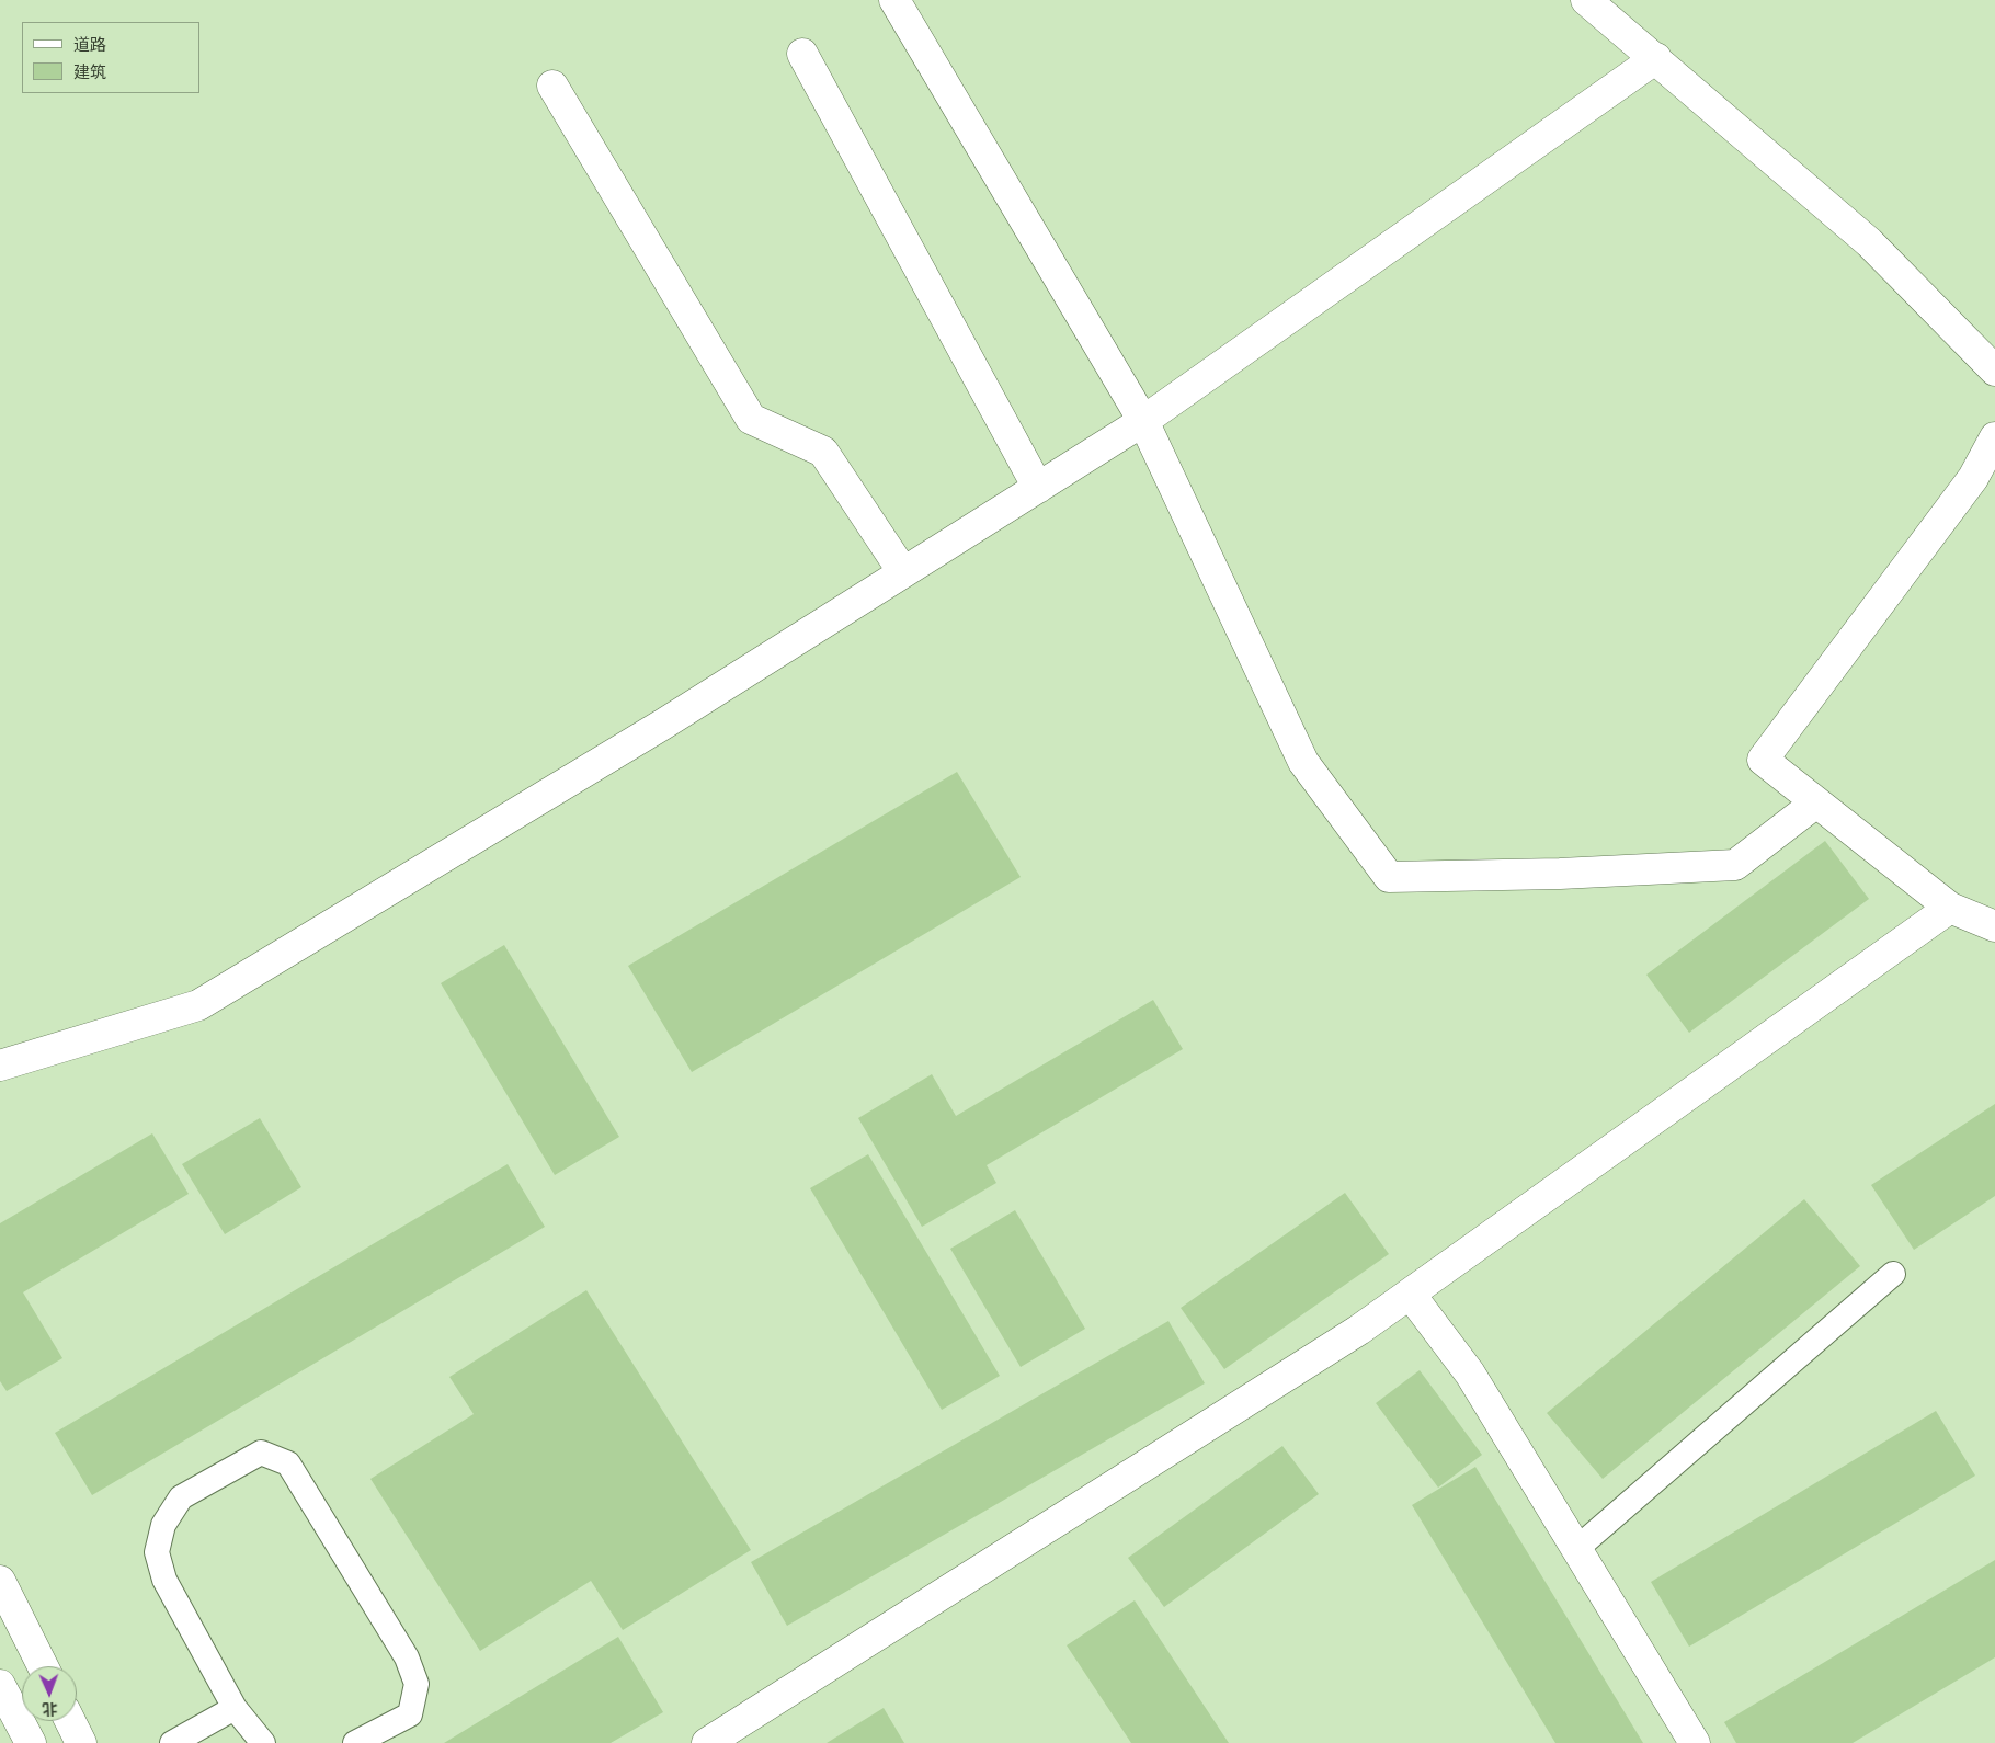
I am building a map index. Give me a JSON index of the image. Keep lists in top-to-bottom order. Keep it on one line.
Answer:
{"legend":["道路","建筑"],"north":"bottom"}
